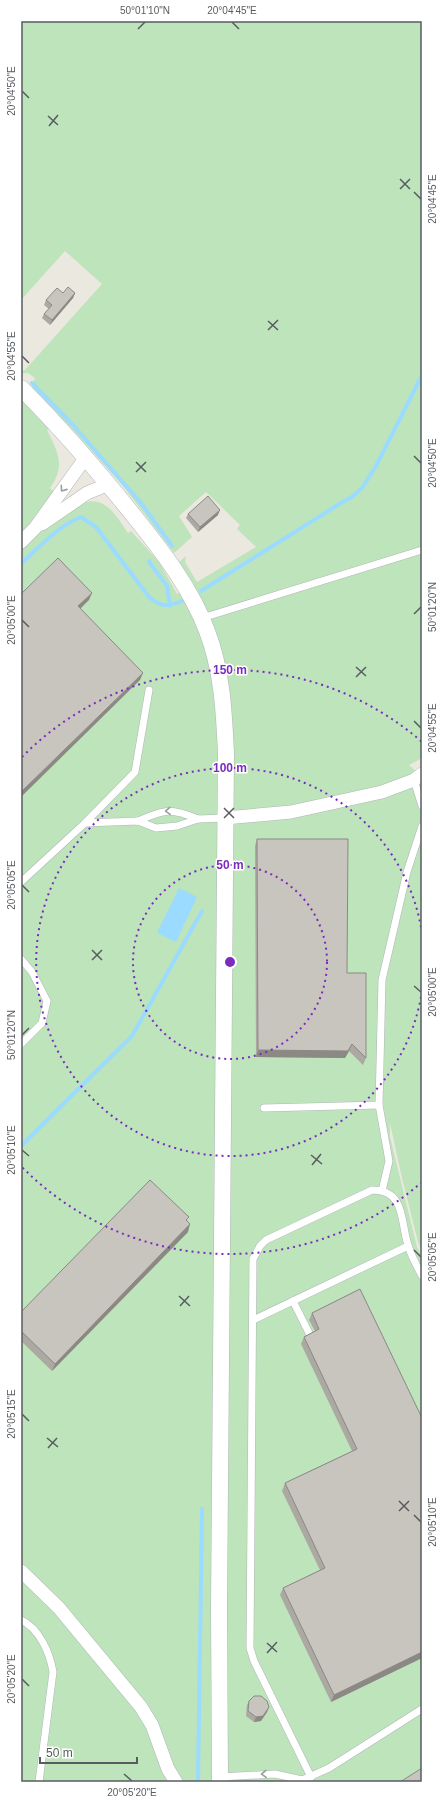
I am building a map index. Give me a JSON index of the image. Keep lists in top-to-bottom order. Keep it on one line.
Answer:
{"scale_bar":"50 m","coordinates":["50°01'10\"N","20°04'45\"E","20°04'50\"E","20°04'55\"E","50°01'20\"N","20°05'00\"E","20°05'05\"E","20°05'10\"E","20°05'15\"E","20°05'20\"E"],"rings":["150 m","100 m","50 m"]}
